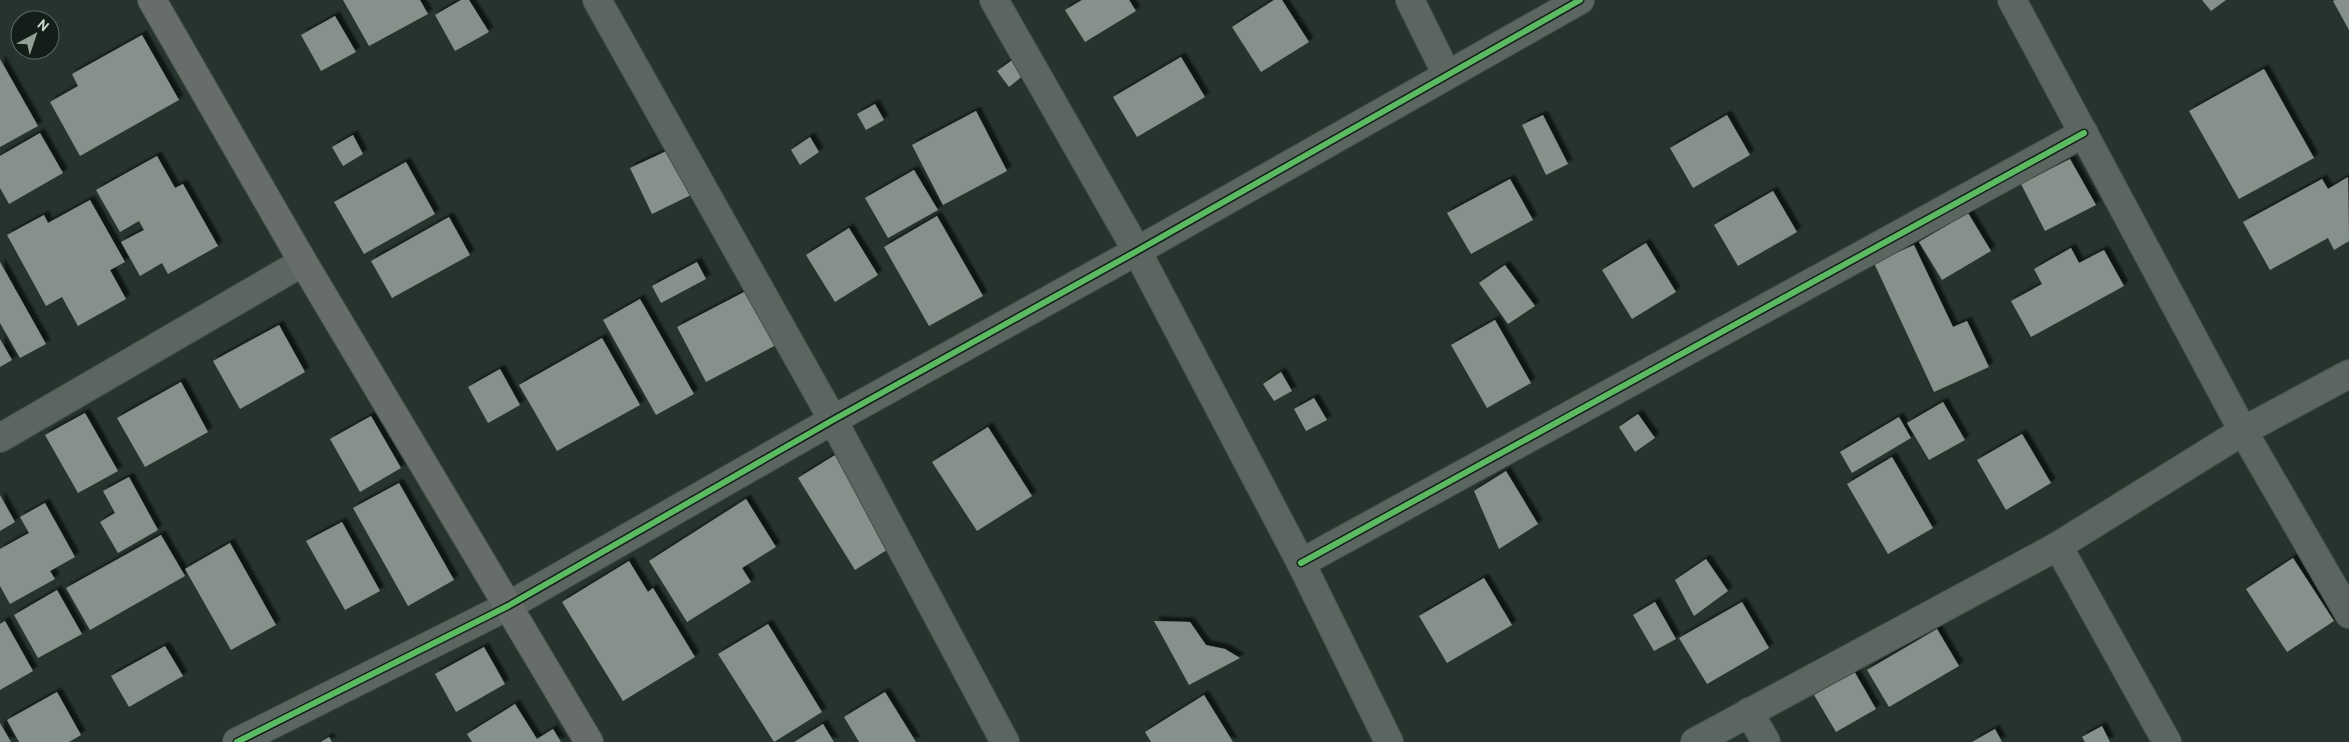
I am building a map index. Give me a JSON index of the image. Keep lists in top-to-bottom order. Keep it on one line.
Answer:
{"north":"top right"}
